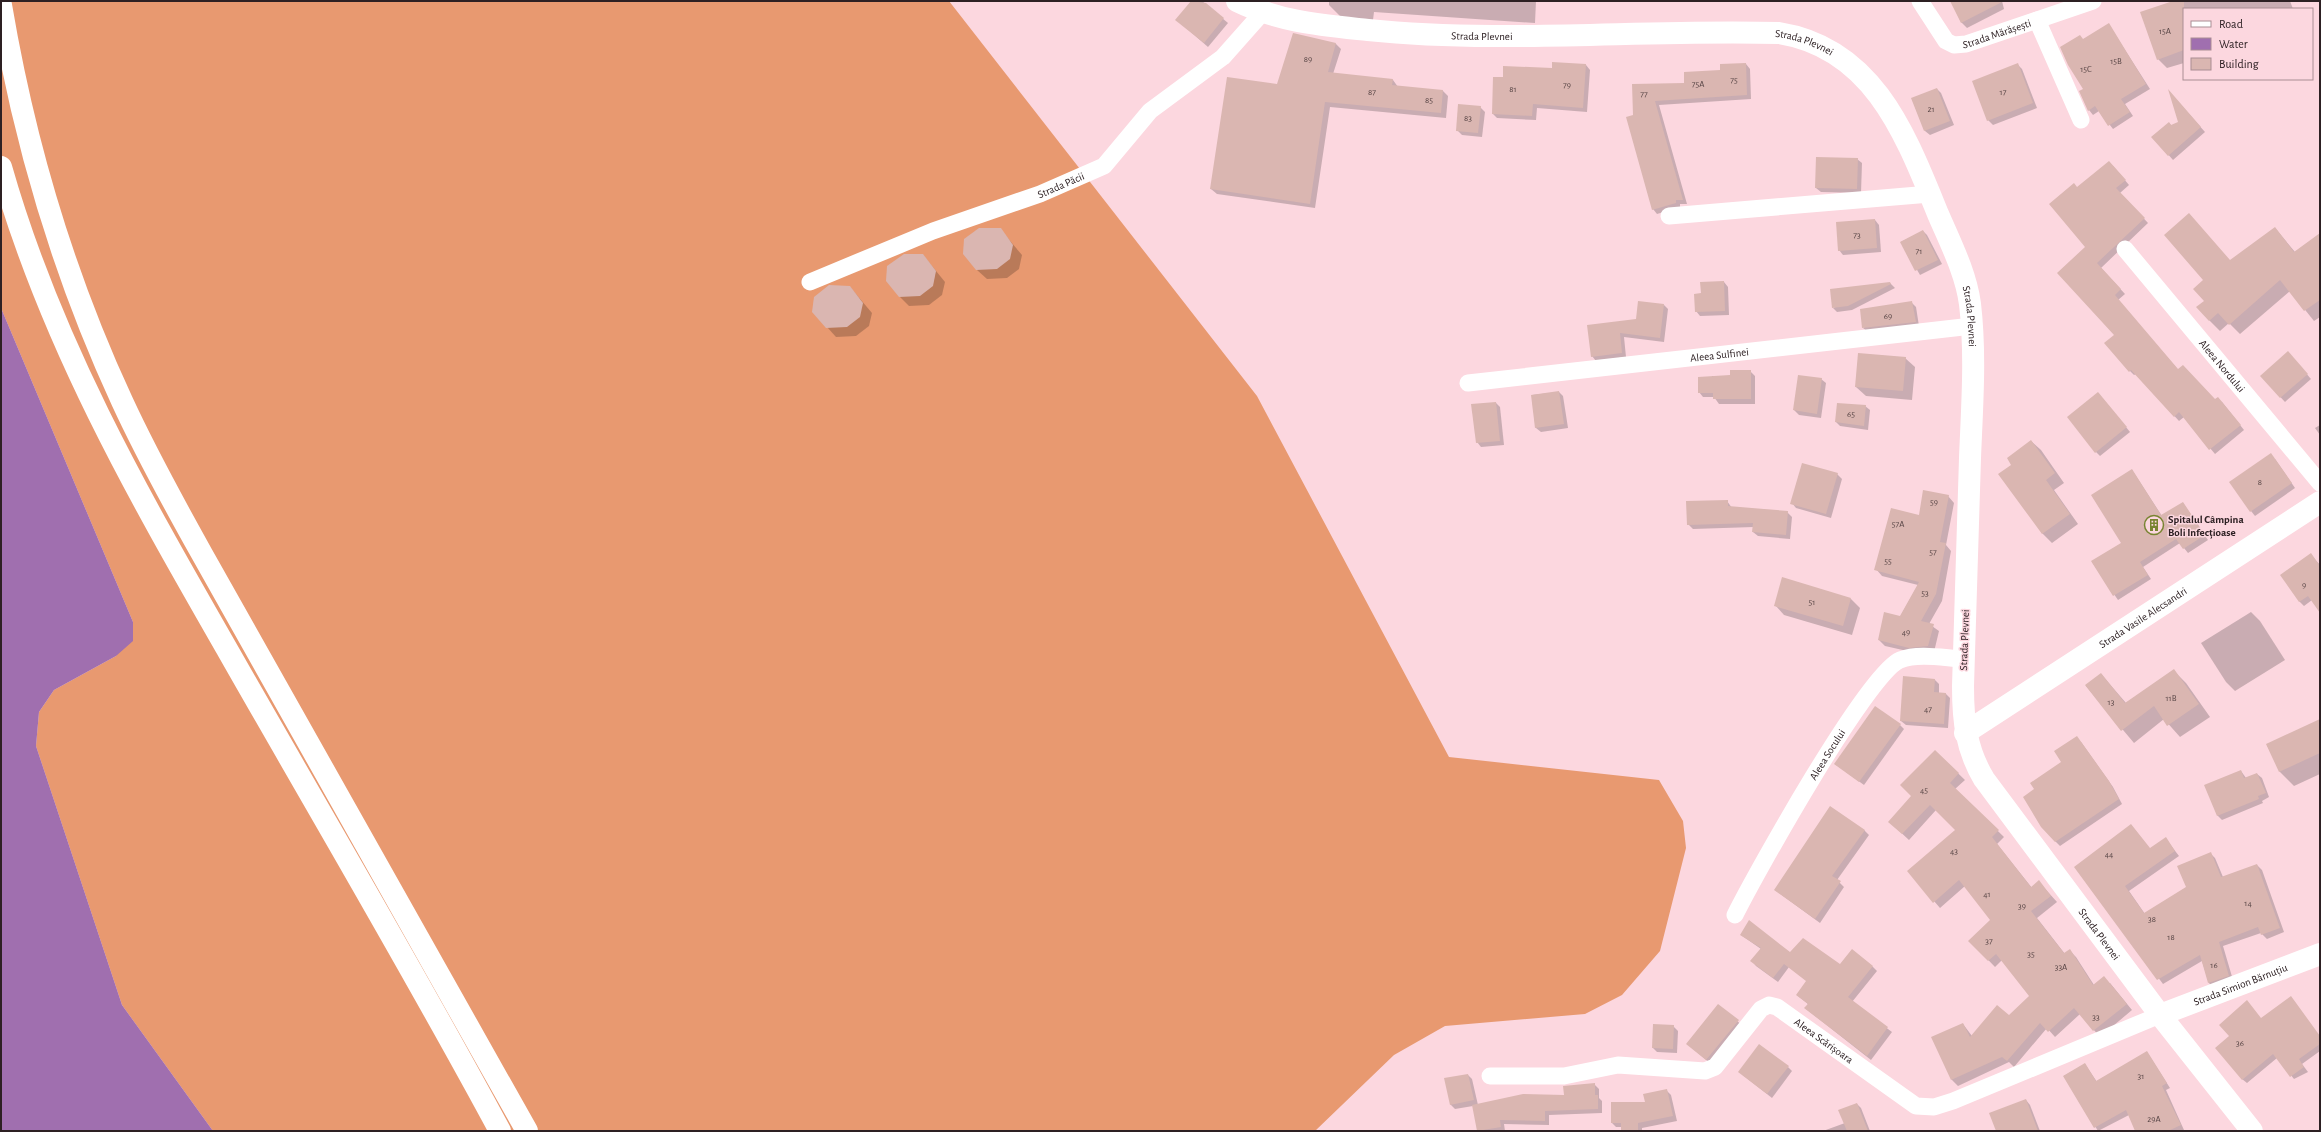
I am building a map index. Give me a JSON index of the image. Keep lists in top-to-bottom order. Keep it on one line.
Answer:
{"streets":{"main road":["Strada Plevnei","Strada Vasile Alecsandri","Strada Simion Bărnuțiu"],"street":["Strada Mărășești","Strada Păcii","Aleea Sulfinei","Aleea Nordului","Aleea Socului","Aleea Scărișoara"]},"crossings":[["Strada Plevnei","Strada Păcii"],["Strada Plevnei","Aleea Sulfinei"],["Strada Plevnei","Strada Vasile Alecsandri"],["Strada Plevnei","Aleea Socului"],["Strada Plevnei","Strada Simion Bărnuțiu"],["Strada Plevnei","Aleea Scărișoara"],["Strada Simion Bărnuțiu","Aleea Scărișoara"]],"places":{"building":["Spitalul Câmpina Boli Infecțioase"]},"house_numbers":["15A","89","15B","15C","75","75A","79","81","87","17","77","85","21","83","73","71","69","65","8","59","57A","57","55","9","53","51","49","11B","13","47","45","43","44","41","14","39","38","18","37","35","16","33A","33","36","31","29A"],"legend":["Road","Water","Building"]}
